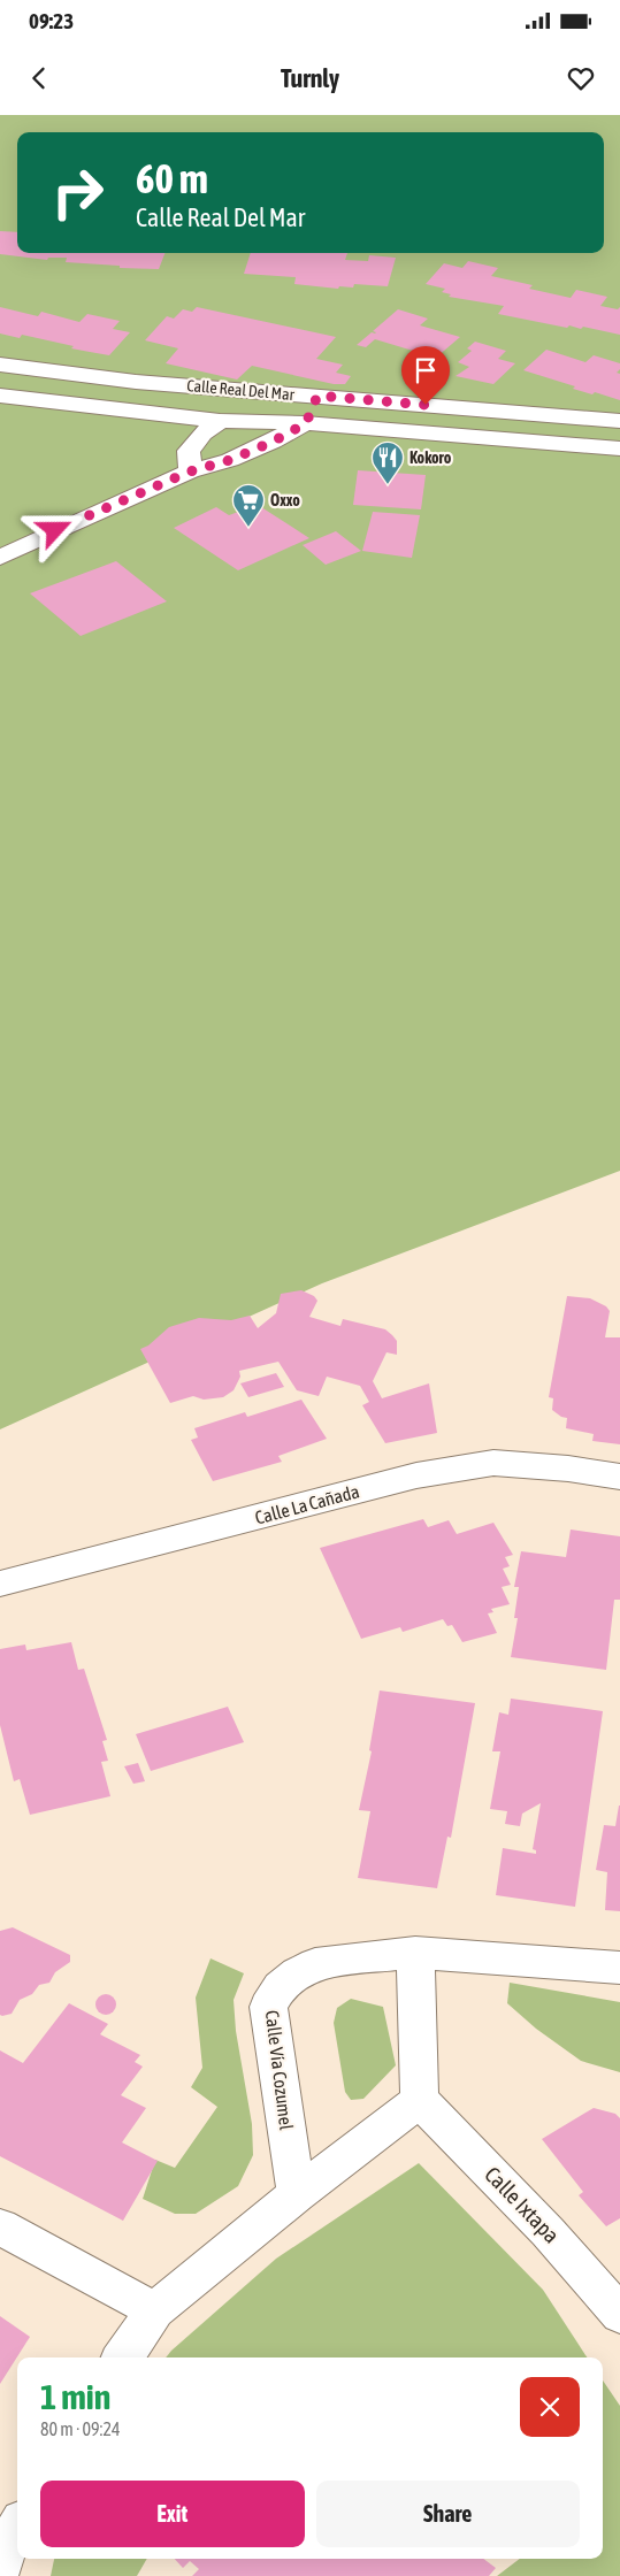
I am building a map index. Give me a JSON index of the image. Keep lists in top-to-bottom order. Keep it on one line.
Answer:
{"streets":{"street":["Calle Real Del Mar","Calle La Cañada","Calle Vía Cozumel","Calle Ixtapa"]},"places":{"restaurant":["Kokoro"],"supermarket":["Oxxo"]},"page":{"status":"09:23","header":"Turnly","turn":["60 m","Calle Real Del Mar"],"heading":["1 min","80 m · 09:24"],"buttons":["Exit","Share"]}}
